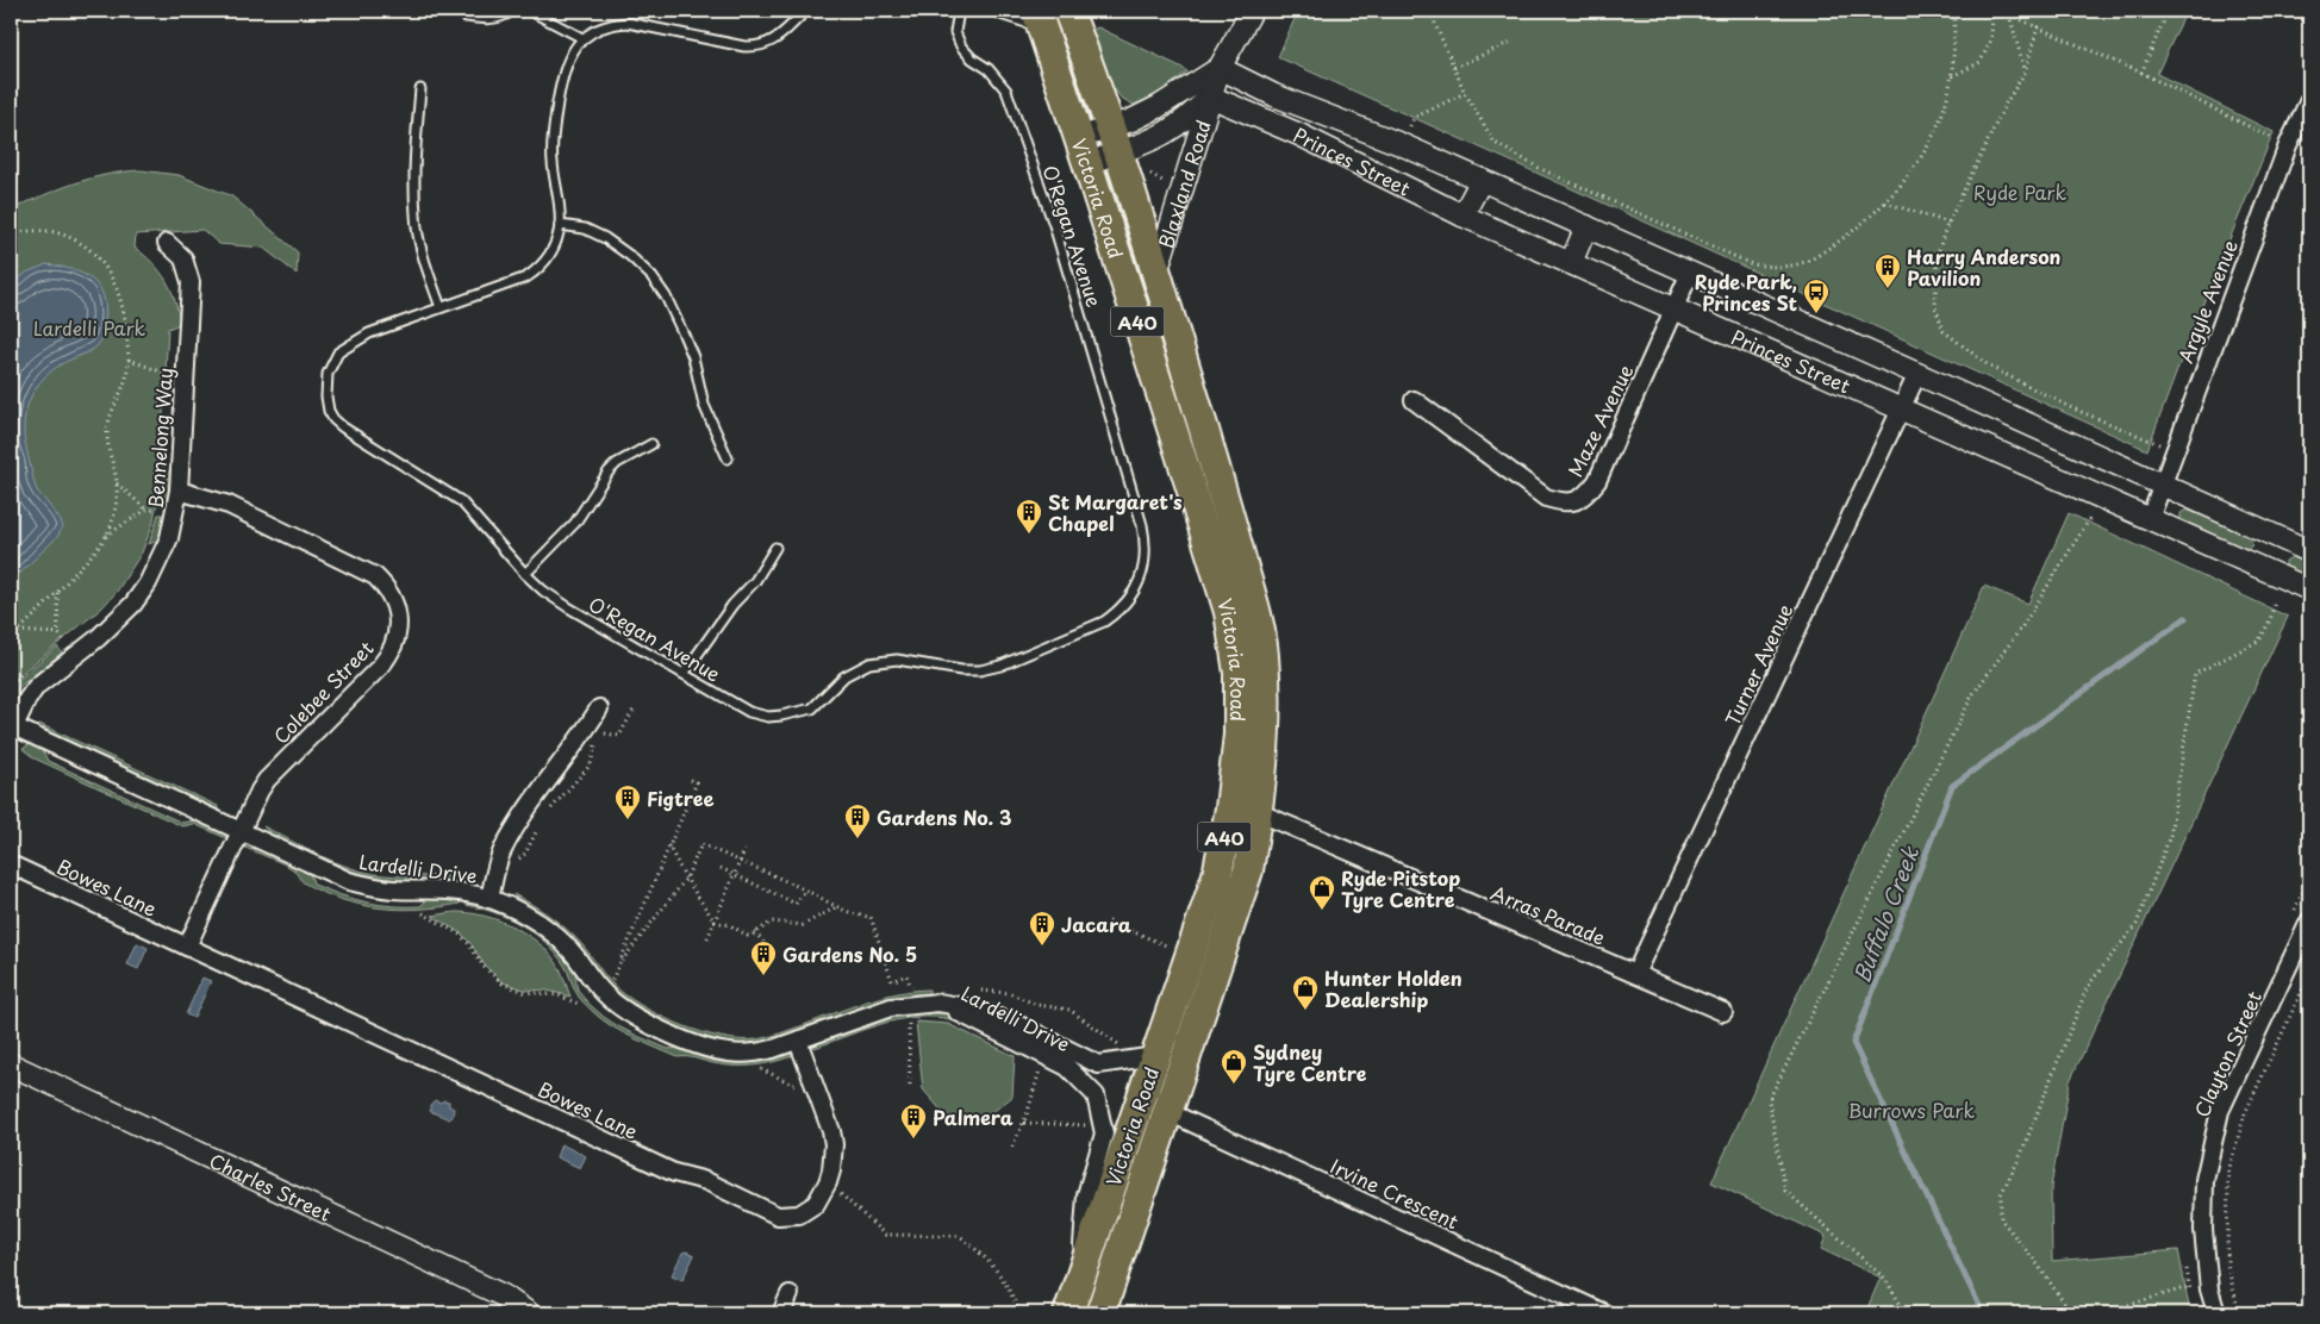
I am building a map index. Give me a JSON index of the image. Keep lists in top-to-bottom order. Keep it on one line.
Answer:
{"streets":{"highway":["Victoria Road","A40"],"street":["Princes Street","Blaxland Road","Argyle Avenue","Maze Avenue","Bennelong Way","Turner Avenue","Colebee Street","Lardelli Drive","Bowes Lane","Arras Parade","Clayton Street","Charles Street","Irvine Crescent"],"lane":["O'Regan Avenue"]},"crossings":[["Princes Street","Blaxland Road"],["Princes Street","Argyle Avenue"],["Princes Street","Maze Avenue"],["Princes Street","Turner Avenue"],["Blaxland Road","Victoria Road"],["Victoria Road","Lardelli Drive"],["Victoria Road","Arras Parade"],["Victoria Road","Irvine Crescent"],["Bennelong Way","Colebee Street"],["Bennelong Way","Lardelli Drive"],["Turner Avenue","Arras Parade"],["Colebee Street","Lardelli Drive"],["Lardelli Drive","Bowes Lane"]],"water":["Buffalo Creek"],"parks":["Ryde Park","Lardelli Park","Burrows Park"],"places":{"building":["Harry Anderson Pavilion","St Margaret's Chapel","Figtree","Gardens No. 3","Jacara","Gardens No. 5","Palmera"],"bus stop":["Ryde Park, Princes St"],"shop":["Ryde Pitstop Tyre Centre","Hunter Holden Dealership","Sydney Tyre Centre"]}}
